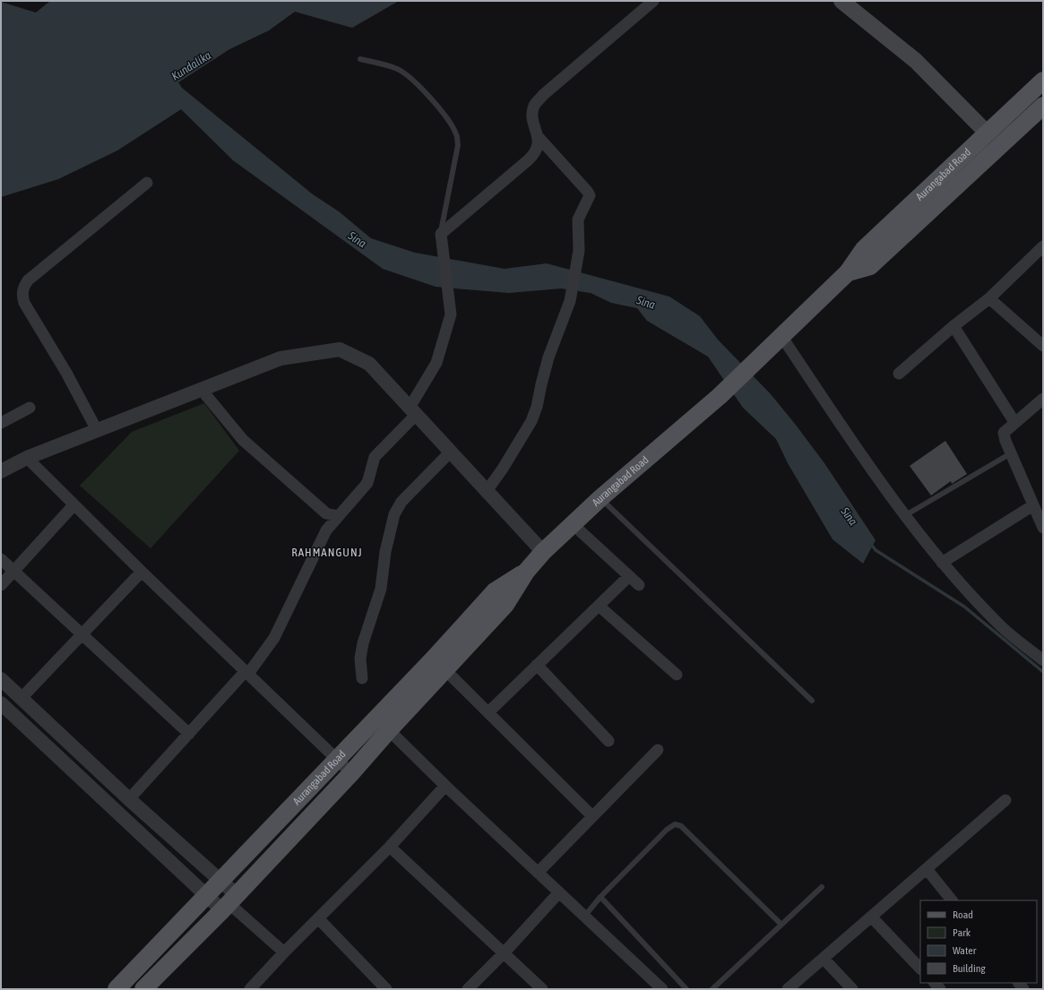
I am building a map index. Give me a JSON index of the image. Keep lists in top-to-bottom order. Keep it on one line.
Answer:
{"streets":{"main road":["Aurangabad Road"]},"districts":["RAHMANGUNJ"],"water":["Kundalika","Sina"],"legend":["Road","Park","Water","Building"]}
